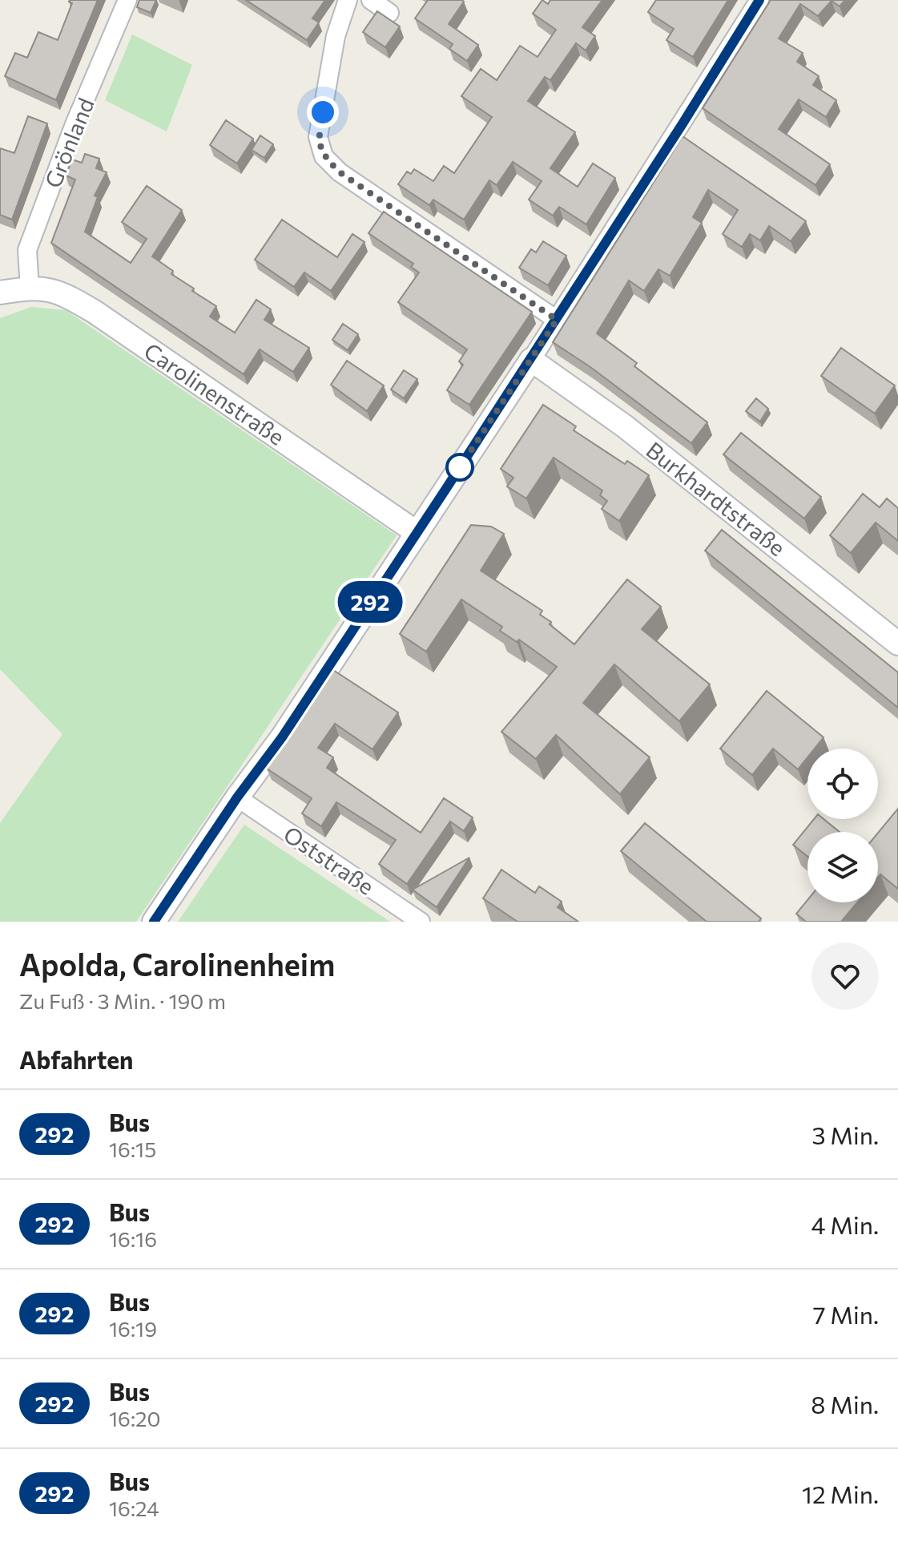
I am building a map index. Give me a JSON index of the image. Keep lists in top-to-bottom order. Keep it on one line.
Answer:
{"streets":{"street":["Grönland","Carolinenstraße","Burkhardtstraße","Oststraße"]},"crossings":[["Grönland","Carolinenstraße"]],"lines":["bus line 292"],"page":{"on_map":"292","heading":[["Apolda, Carolinenheim","Zu Fuß · 3 Min. · 190 m"],"Abfahrten"],"list":[{"mark":"292","name":"Bus","note":"16:15","value":"3 Min."},{"mark":"292","name":"Bus","note":"16:16","value":"4 Min."},{"mark":"292","name":"Bus","note":"16:19","value":"7 Min."},{"mark":"292","name":"Bus","note":"16:20","value":"8 Min."},{"mark":"292","name":"Bus","note":"16:24","value":"12 Min."}]}}
